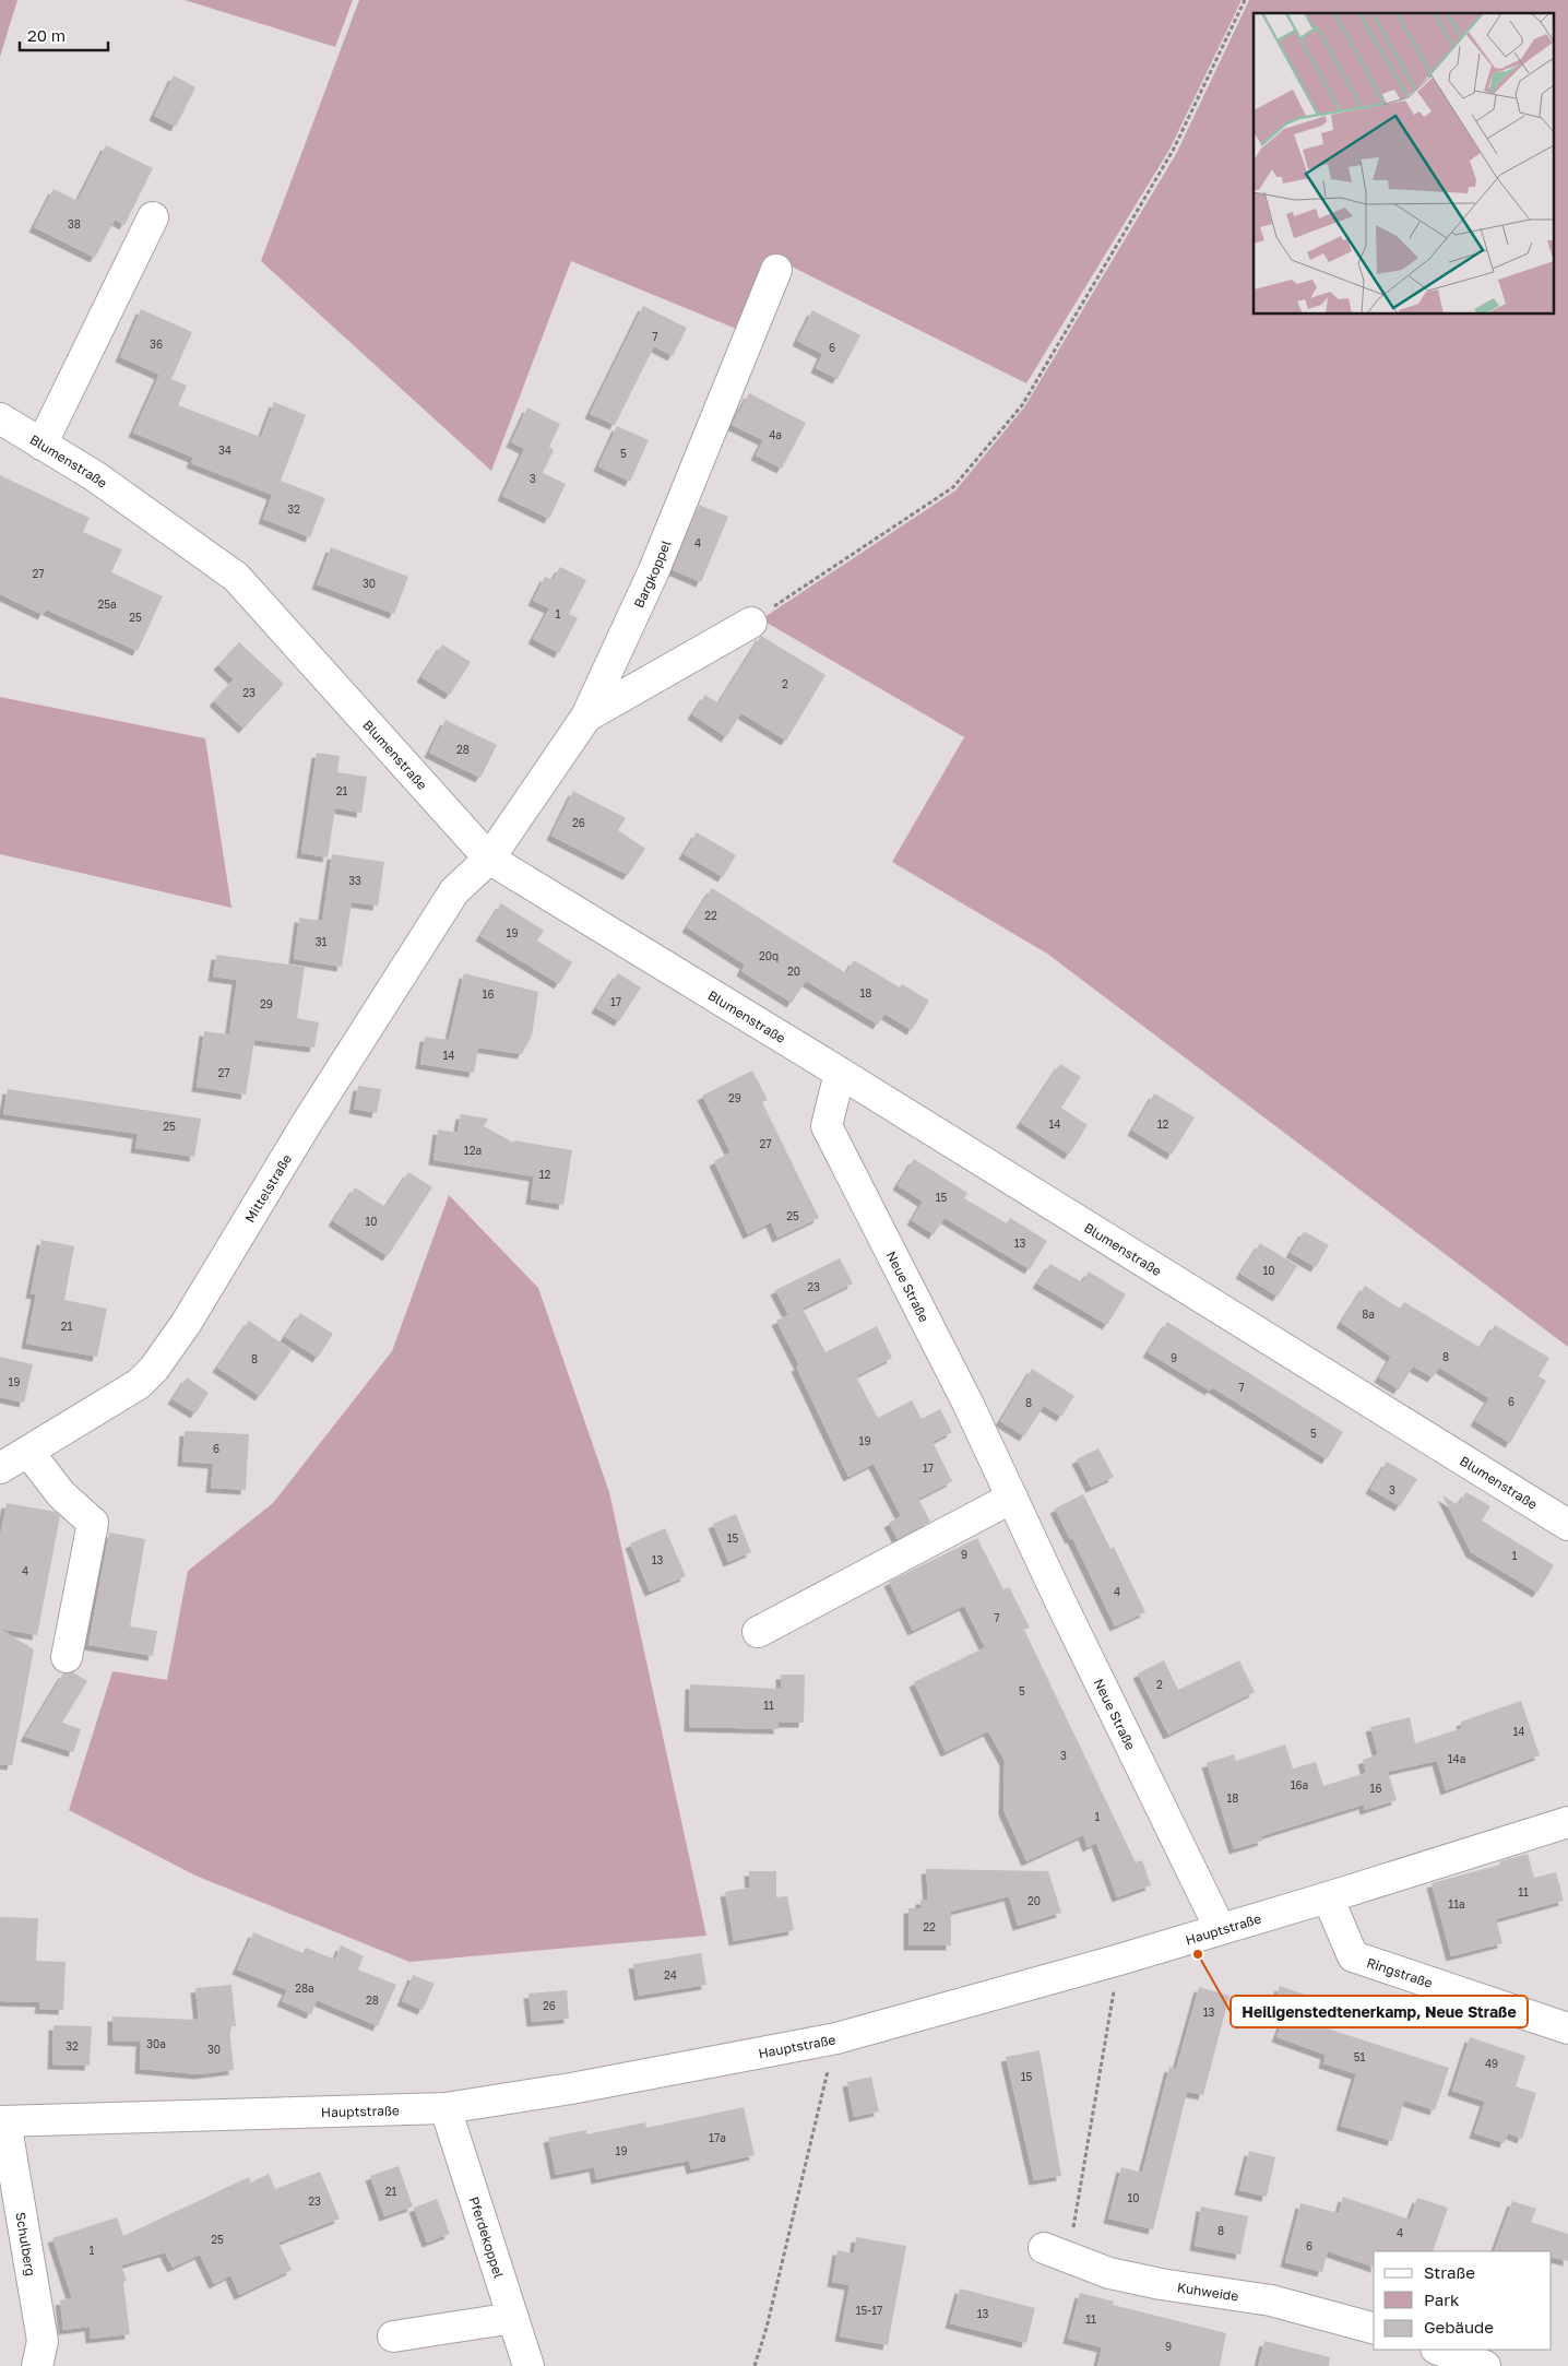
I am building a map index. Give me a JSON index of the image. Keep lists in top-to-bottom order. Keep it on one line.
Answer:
{"streets":{"street":["Blumenstraße","Bargkoppel","Mittelstraße","Neue Straße","Hauptstraße","Ringstraße","Pferdekoppel","Schulberg","Kuhweide"]},"crossings":[["Blumenstraße","Bargkoppel"],["Blumenstraße","Mittelstraße"],["Blumenstraße","Neue Straße"],["Bargkoppel","Mittelstraße"],["Neue Straße","Hauptstraße"],["Hauptstraße","Ringstraße"],["Hauptstraße","Pferdekoppel"],["Hauptstraße","Schulberg"]],"places":["Heiligenstedtenerkamp, Neue Straße"],"house_numbers":["38","7","36","6","4a","34","5","3","32","4","27","30","25a","1","25","2","23","28","21","26","33","22","19","31","20q","20","18","16","17","29","14","27","29","14","12","25","27","12a","12","15","25","10","13","10","23","8a","21","8","9","8","19","7","6","8","5","19","6","17","3","15","9","1","13","4","4","7","2","5","11","14","3","14a","16a","16","18","1","11","20","11a","22","24","28a","28","26","13","30a","32","30","51","49","15","17a","19","21","10","23","8","4","25","6","1","15-17","13","11","9"],"legend":["Straße","Park","Gebäude"],"scale_bar":"20 m"}
